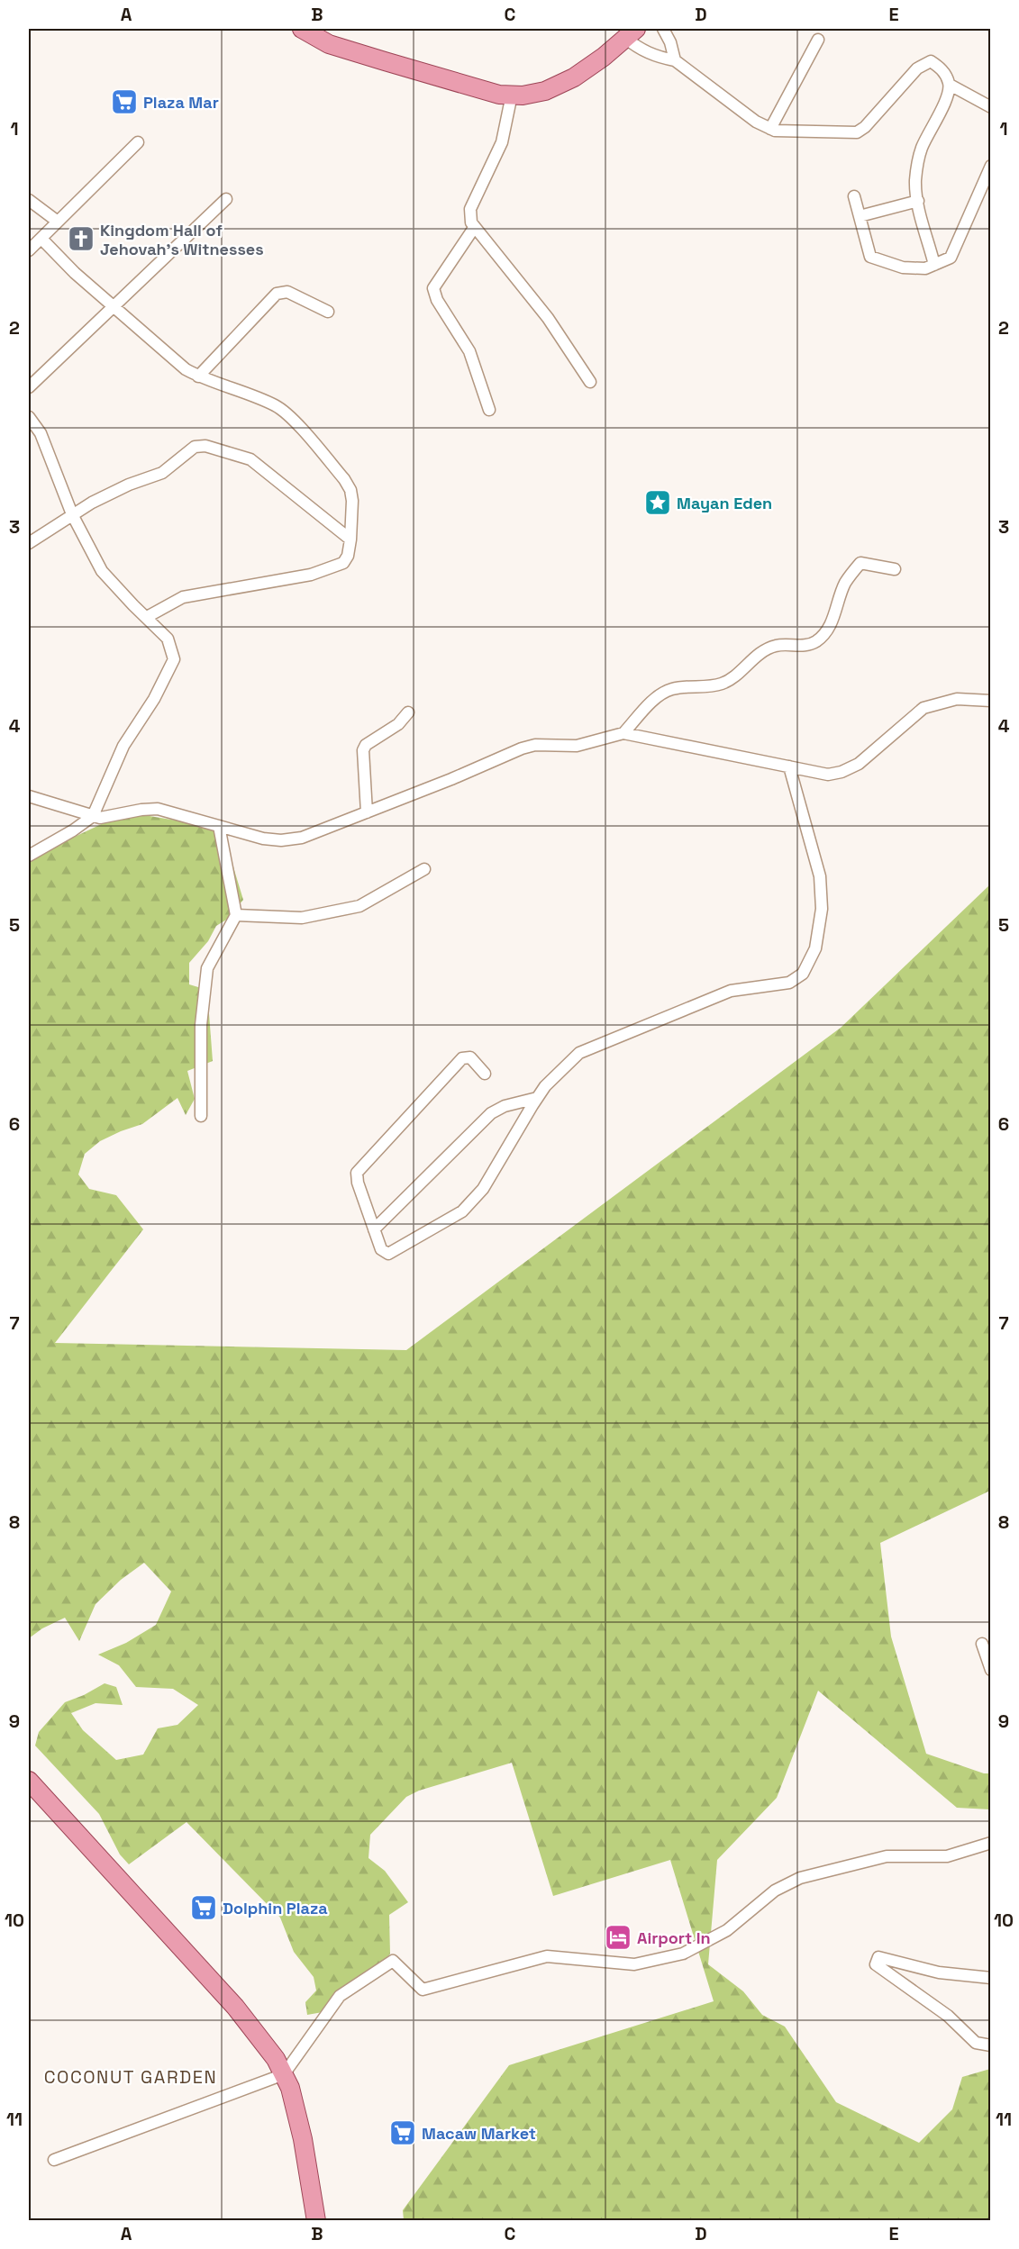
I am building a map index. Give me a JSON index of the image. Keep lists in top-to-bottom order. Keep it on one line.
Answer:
{"districts":["COCONUT GARDEN"],"places":{"supermarket":["Plaza Mar","Dolphin Plaza","Macaw Market"],"church":["Kingdom Hall of Jehovah's Witnesses"],"place":["Mayan Eden"],"hotel":["Airport In"]},"grid":{"columns":["A","B","C","D","E"],"rows":["1","2","3","4","5","6","7","8","9","10","11"]}}
